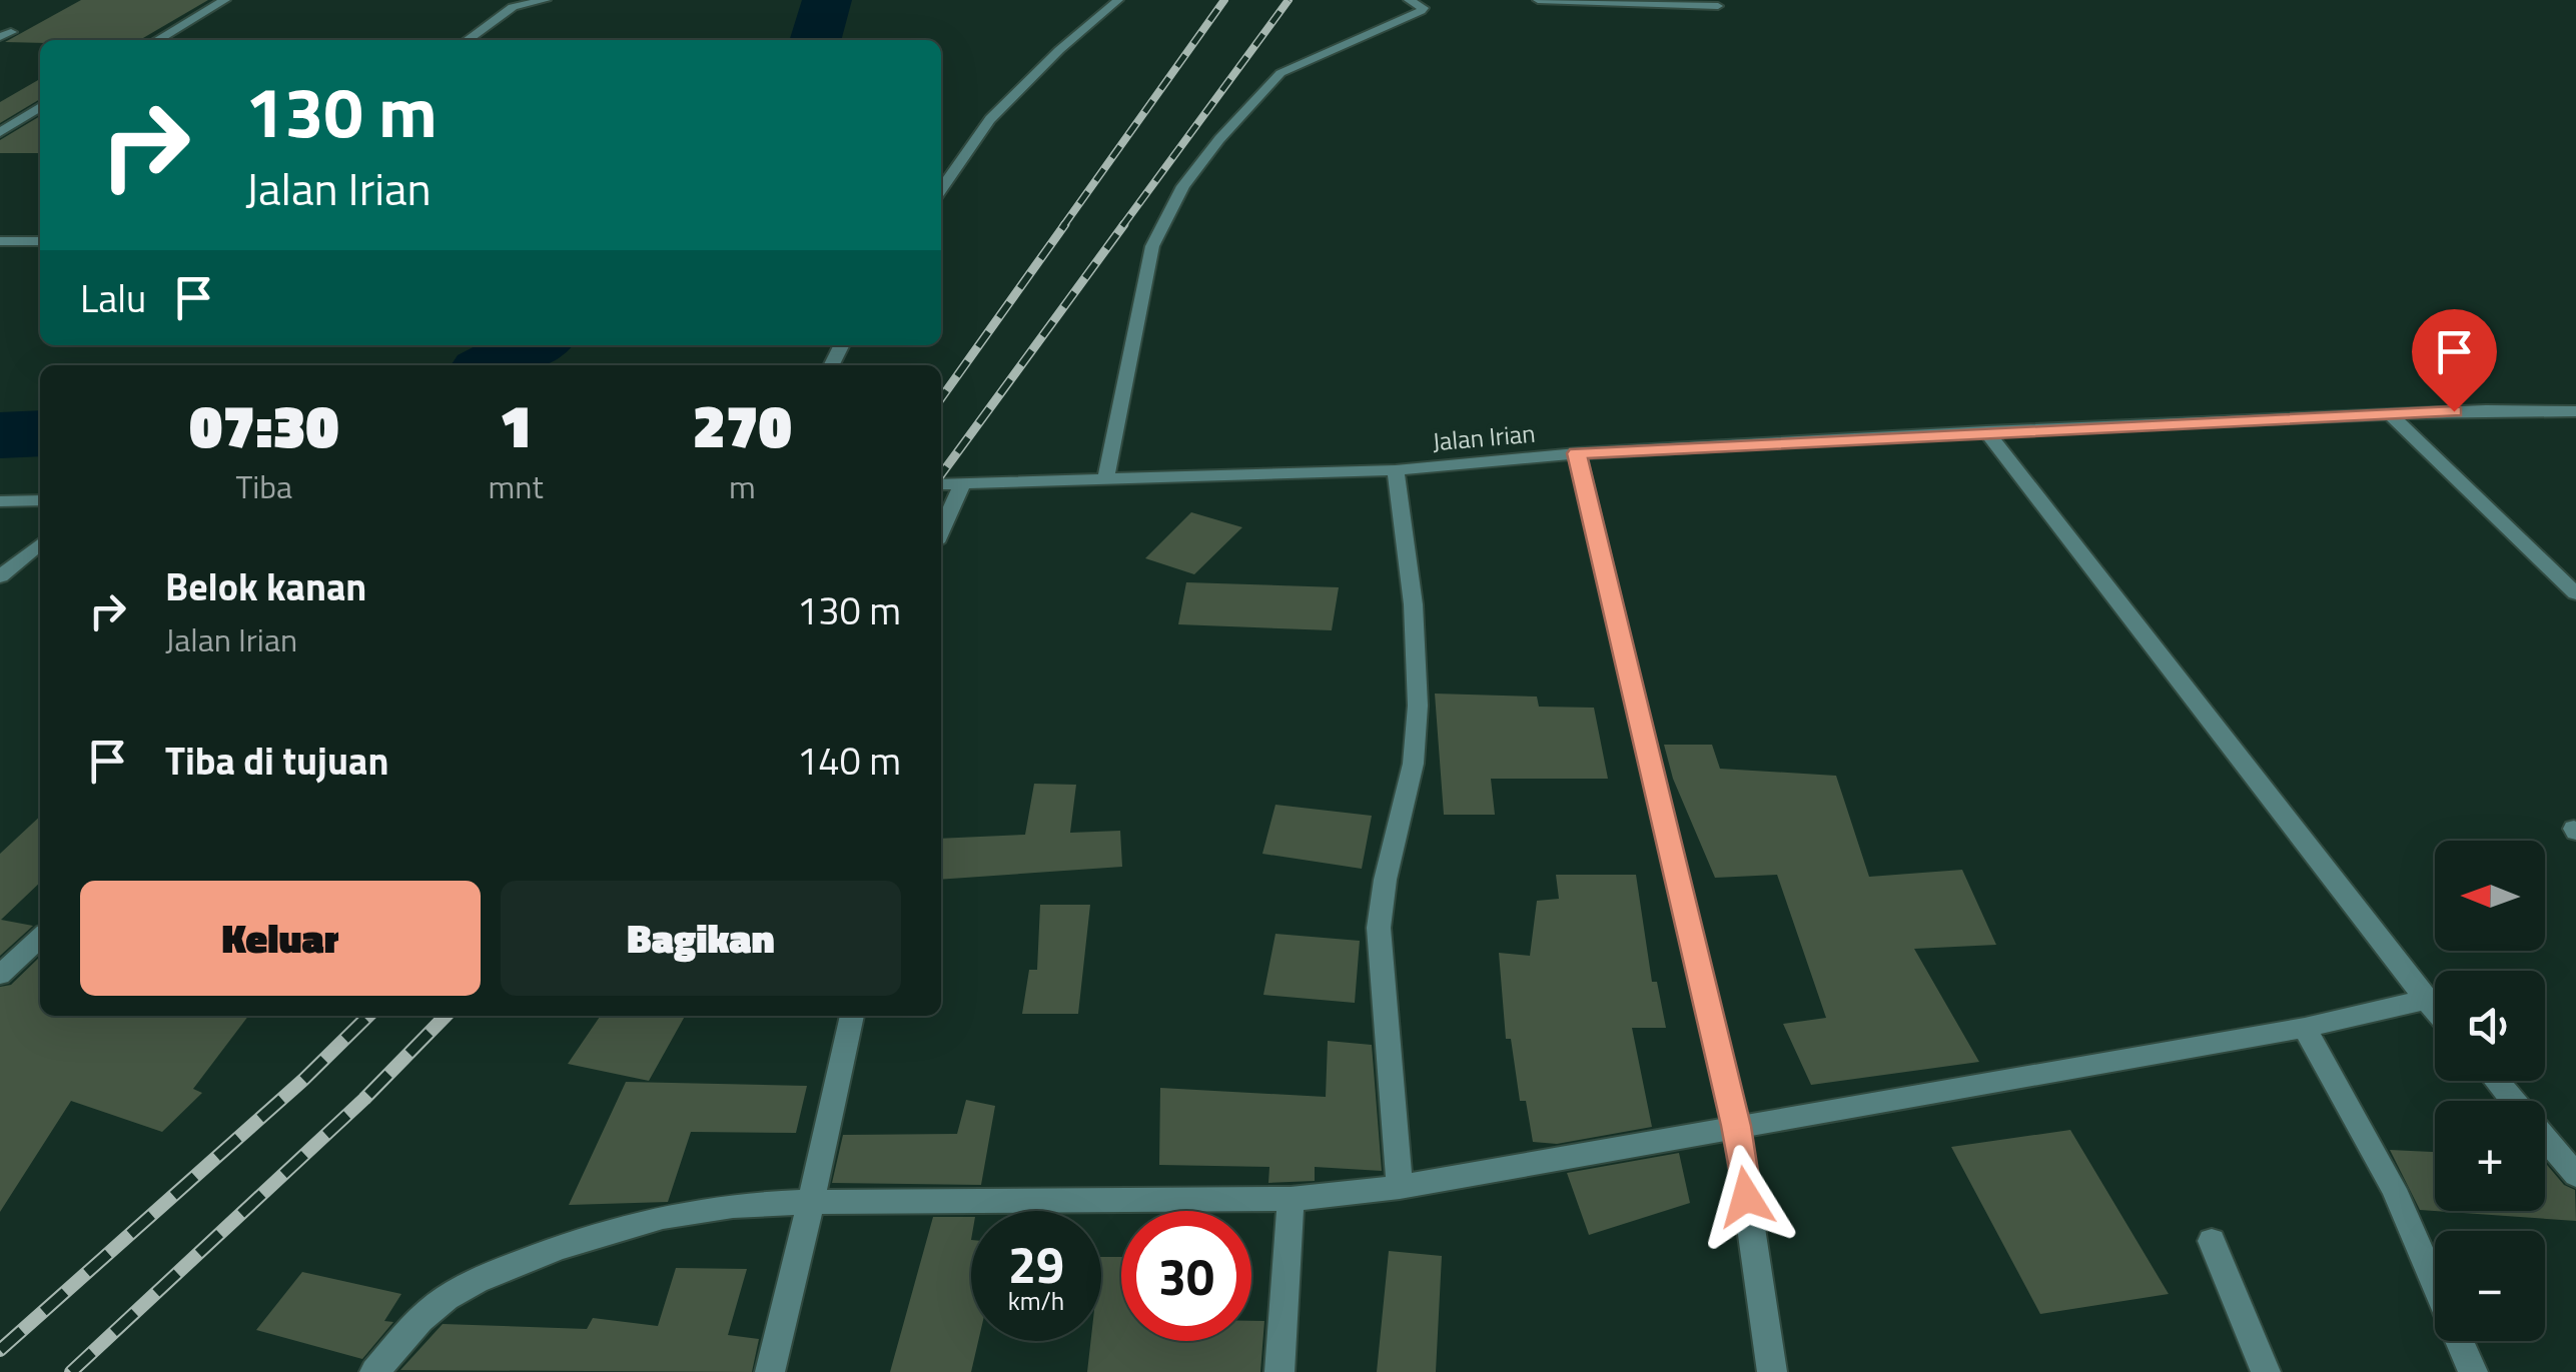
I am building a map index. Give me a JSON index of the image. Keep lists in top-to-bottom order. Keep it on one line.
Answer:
{"streets":{"street":["Jalan Irian"]},"north":"left","page":{"turn":["130 m","Jalan Irian"],"then":"Lalu","eta":["07:30","Tiba","1","mnt","270","m"],"list":[{"name":"Belok kanan","note":"Jalan Irian","value":"130 m"},{"name":"Tiba di tujuan","value":"140 m"}],"map_buttons":["+","−"],"buttons":["Keluar","Bagikan"],"speed":"29 km/h","limit":"30"}}
